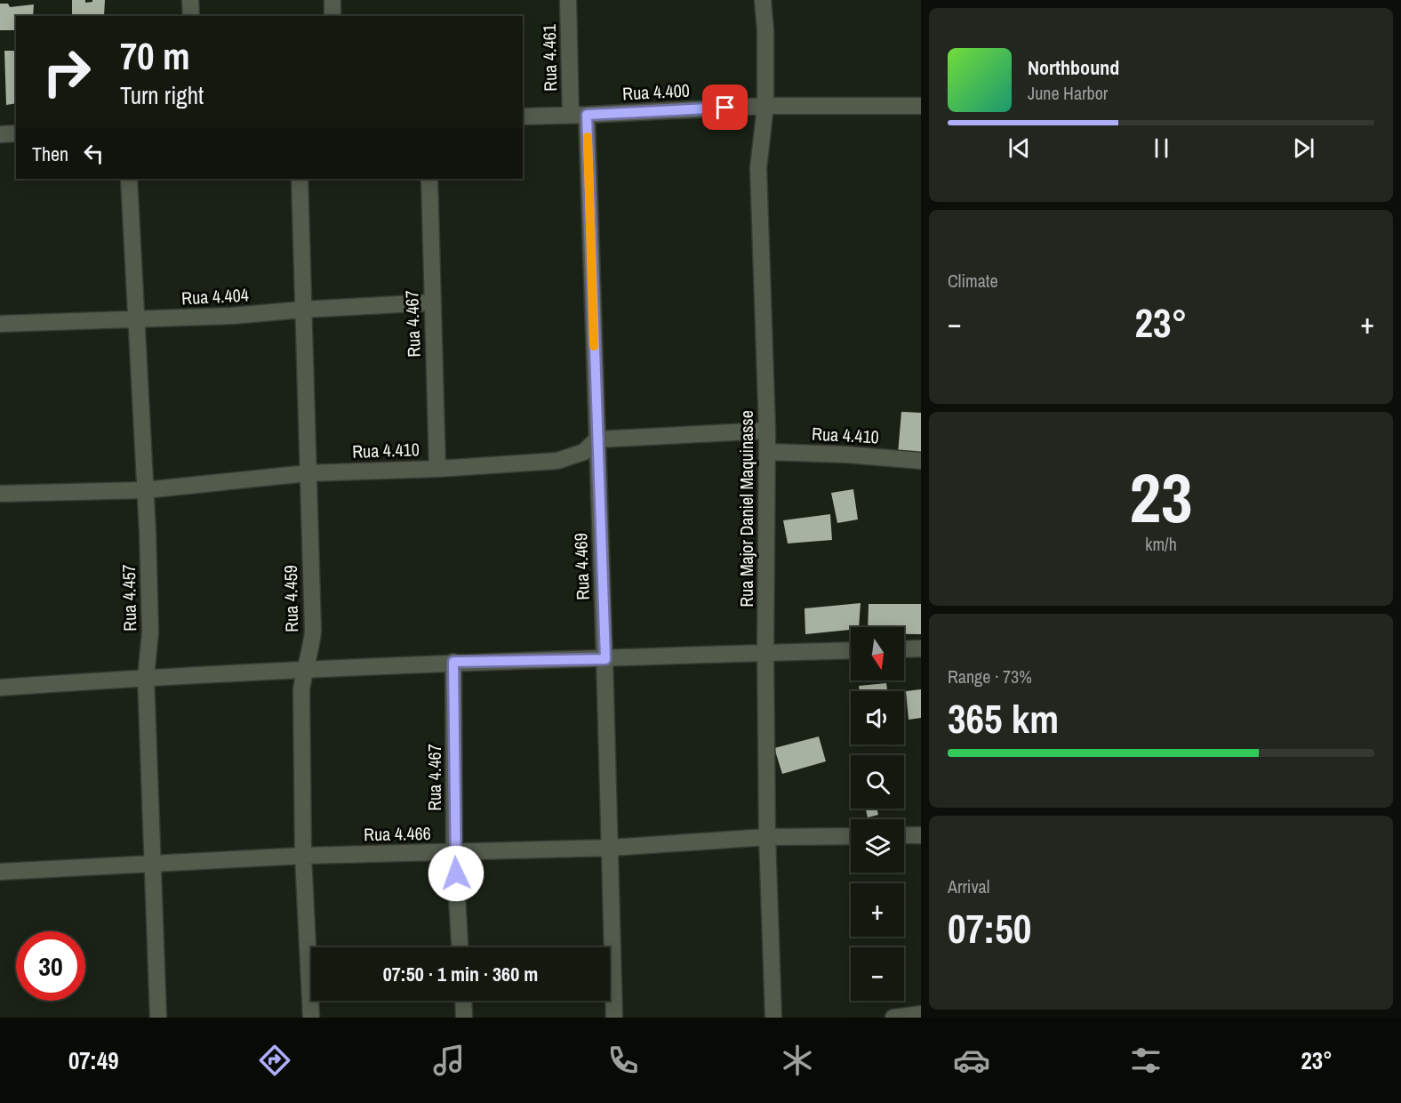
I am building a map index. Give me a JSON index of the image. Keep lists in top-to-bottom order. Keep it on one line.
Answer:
{"streets":{"street":["Rua 4.461","Rua 4.400","Rua 4.404","Rua 4.467","Rua 4.410","Rua Major Daniel Maquinasse","Rua 4.469","Rua 4.457","Rua 4.459","Rua 4.466"]},"crossings":[["Rua 4.461","Rua 4.400"],["Rua 4.400","Rua Major Daniel Maquinasse"],["Rua 4.400","Rua 4.469"],["Rua 4.404","Rua 4.467"],["Rua 4.404","Rua 4.457"],["Rua 4.404","Rua 4.459"],["Rua 4.467","Rua 4.410"],["Rua 4.467","Rua 4.466"],["Rua 4.410","Rua Major Daniel Maquinasse"],["Rua 4.410","Rua 4.469"],["Rua 4.410","Rua 4.457"],["Rua 4.410","Rua 4.459"],["Rua Major Daniel Maquinasse","Rua 4.466"],["Rua 4.469","Rua 4.466"],["Rua 4.457","Rua 4.466"],["Rua 4.459","Rua 4.466"]],"north":"bottom","page":{"turn":["70 m","Turn right"],"song":["Northbound","June Harbor"],"then":"Then","tile":["Climate",["23","km/h"],["Range · 73%","365 km"],["Arrival","07:50"]],"heat":["−","23°","+"],"map_buttons":["+","−"],"limit":"30","trip":"07:50 · 1 min · 360 m","tabs":["07:49","23°"]}}
